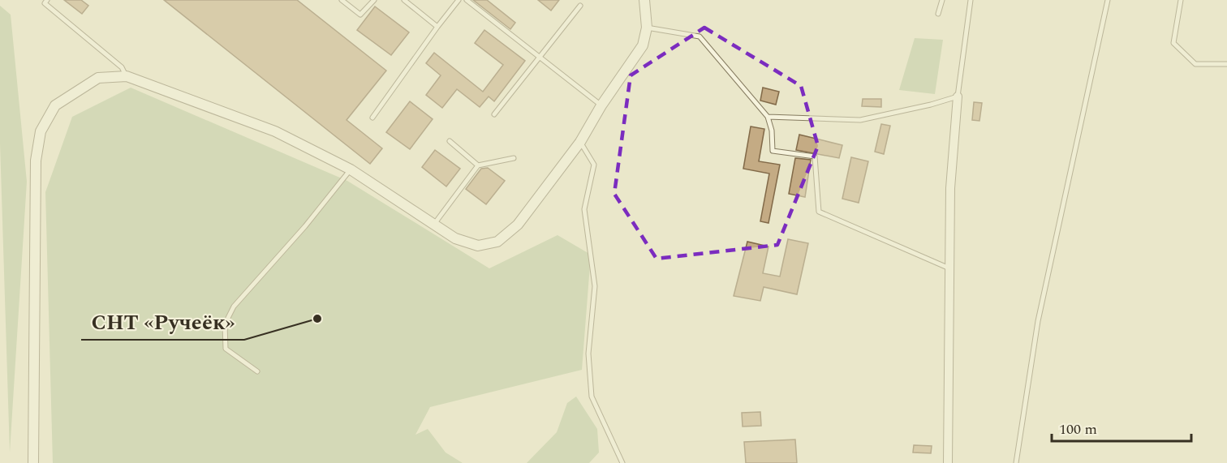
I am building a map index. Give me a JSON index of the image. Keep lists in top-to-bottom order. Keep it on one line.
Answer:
{"places":["СНТ «Ручеёк»"],"scale_bar":"100 m"}
